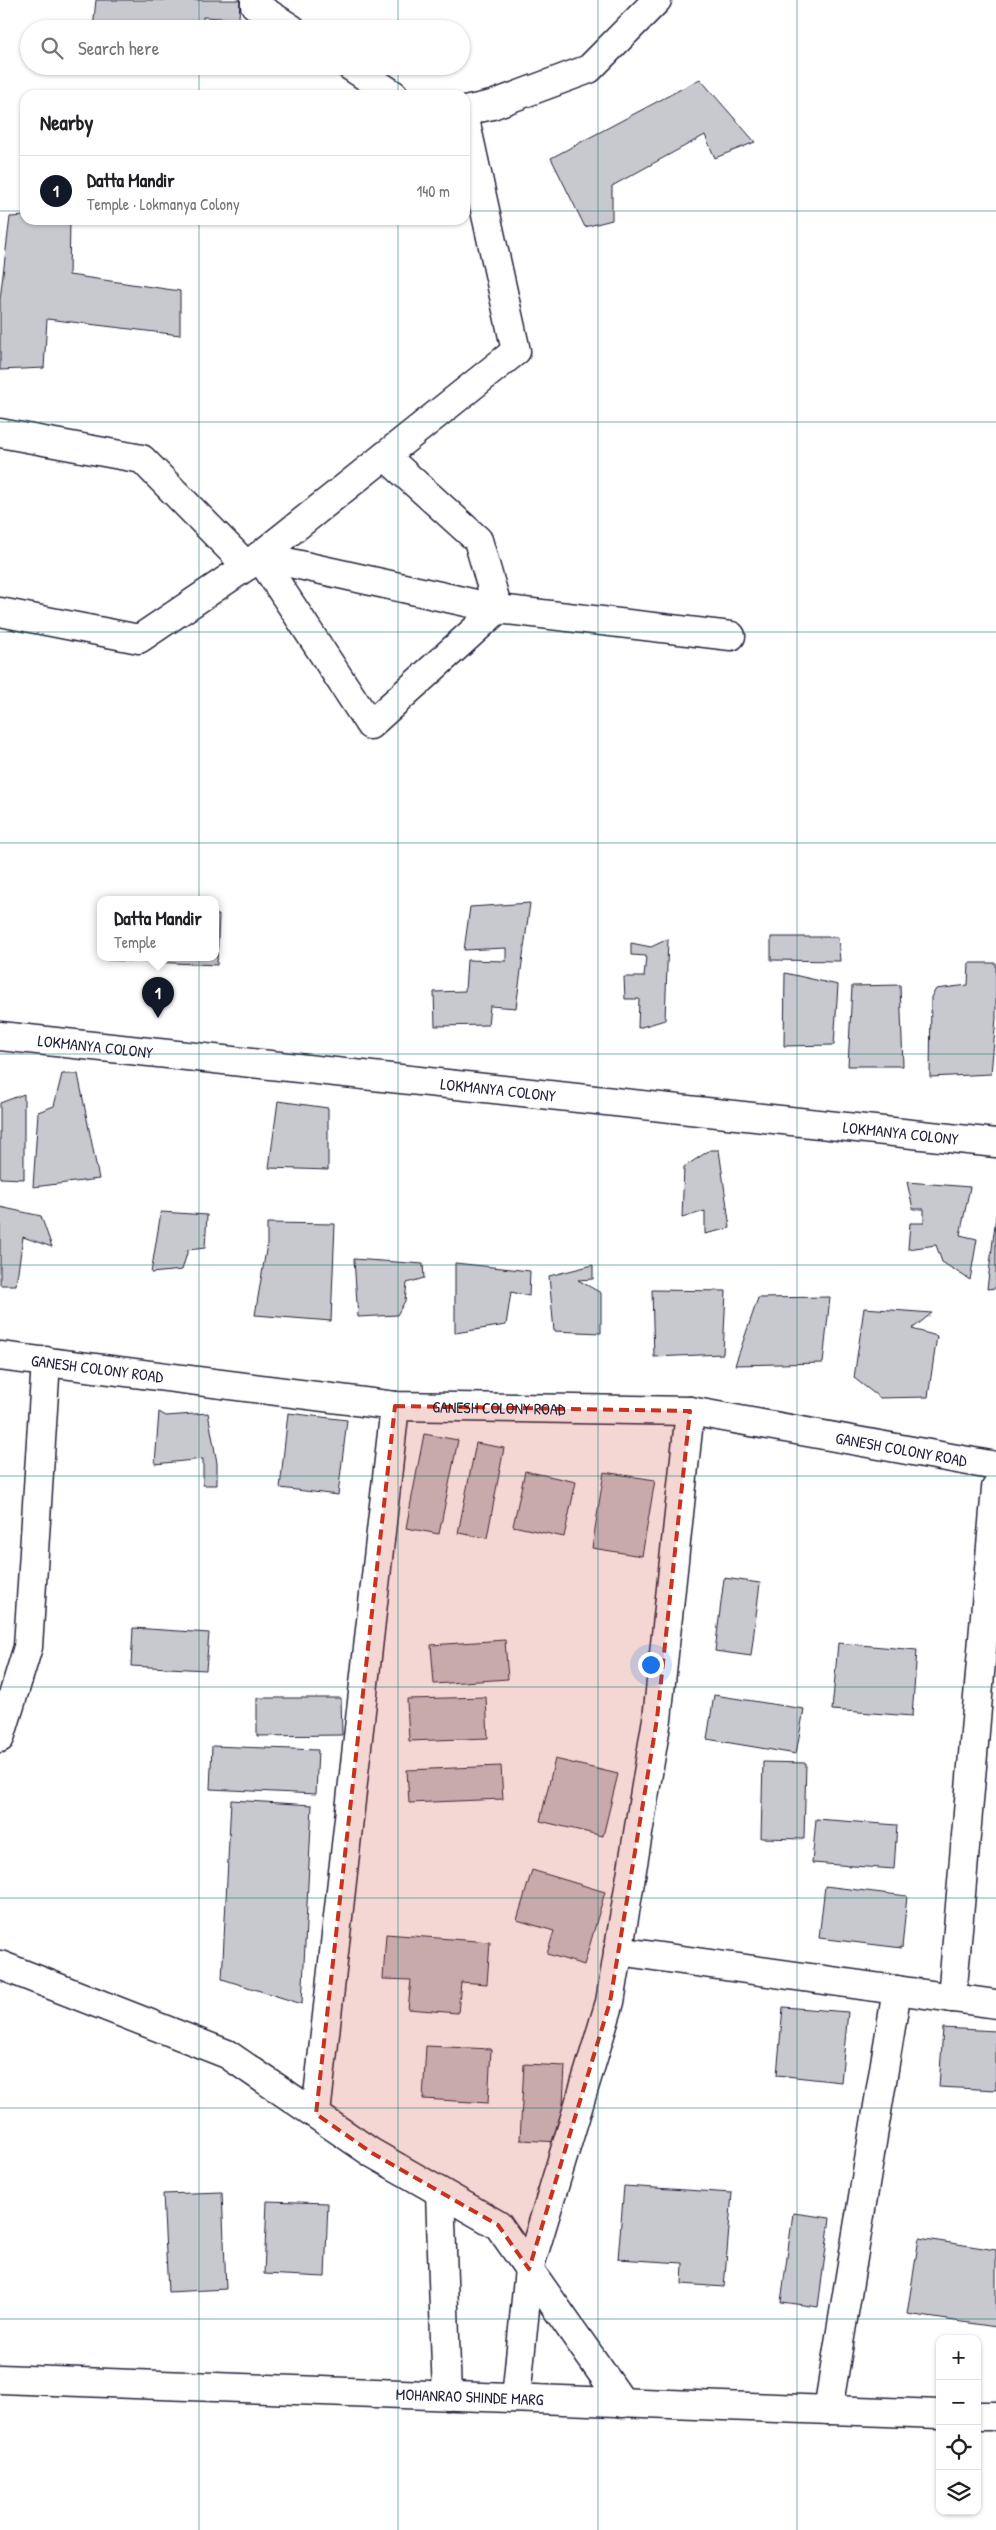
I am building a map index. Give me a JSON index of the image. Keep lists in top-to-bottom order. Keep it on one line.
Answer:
{"streets":{"street":["LOKMANYA COLONY","GANESH COLONY ROAD","MOHANRAO SHINDE MARG"]},"page":{"search":"Search here","heading":"Nearby","list":[{"mark":"1","name":"Datta Mandir","note":"Temple · Lokmanya Colony","value":"140 m"}],"popup":["Datta Mandir","Temple"],"pins":"1","map_buttons":["+","−"]}}
